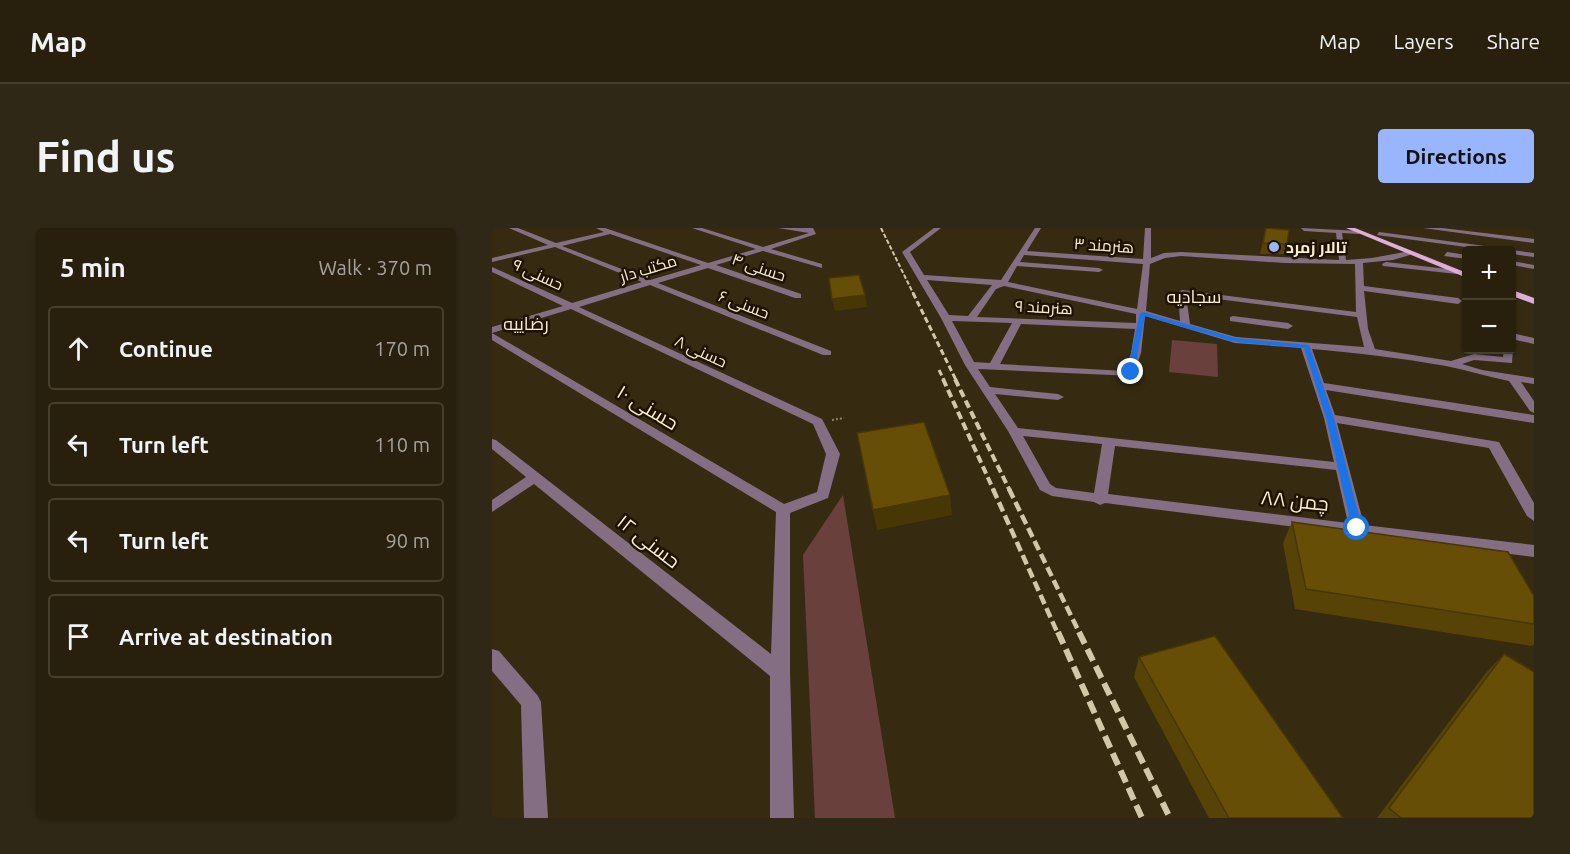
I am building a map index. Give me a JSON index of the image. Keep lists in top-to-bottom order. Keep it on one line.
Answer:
{"streets":{"street":["هنرمند ۳","حسنی ۴","مکتب دار","حسنی ۹","حسنی ۶","هنرمند ۹","حسنی ۸","حسنی ۱۰","چمن ۸۸","حسنی ۱۲"]},"crossings":[["حسنی ۴","مکتب دار"],["مکتب دار","حسنی ۹"],["مکتب دار","حسنی ۶"],["مکتب دار","حسنی ۸"],["حسنی ۹","حسنی ۸"],["حسنی ۸","حسنی ۱۰"]],"districts":["سجادیه","رضاییه"],"places":["تالار زمرد"],"page":{"header":"Map","nav":["Map","Layers","Share"],"buttons":"Directions","title":"Find us","heading":["5 min","Walk · 370 m"],"map_buttons":["+","−"],"list":[["Continue","170 m"],["Turn left","110 m"],["Turn left","90 m"],"Arrive at destination"]}}
